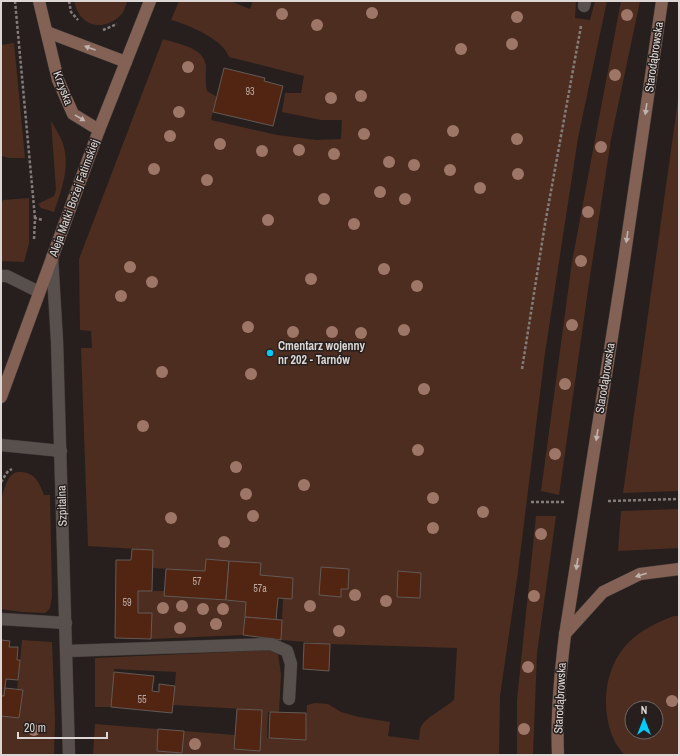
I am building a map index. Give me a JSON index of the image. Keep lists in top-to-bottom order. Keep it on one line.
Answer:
{"streets":{"street":["Starodąbrowska","Krzyska","Aleja Matki Bożej Fatimskiej","Szpitalna"]},"crossings":[["Krzyska","Aleja Matki Bożej Fatimskiej"],["Aleja Matki Bożej Fatimskiej","Szpitalna"]],"one_way":["Starodąbrowska","Krzyska"],"places":["Cmentarz wojenny nr 202 - Tarnów"],"house_numbers":["93","57","57a","59","55"],"scale_bar":"20 m","north":"top"}
